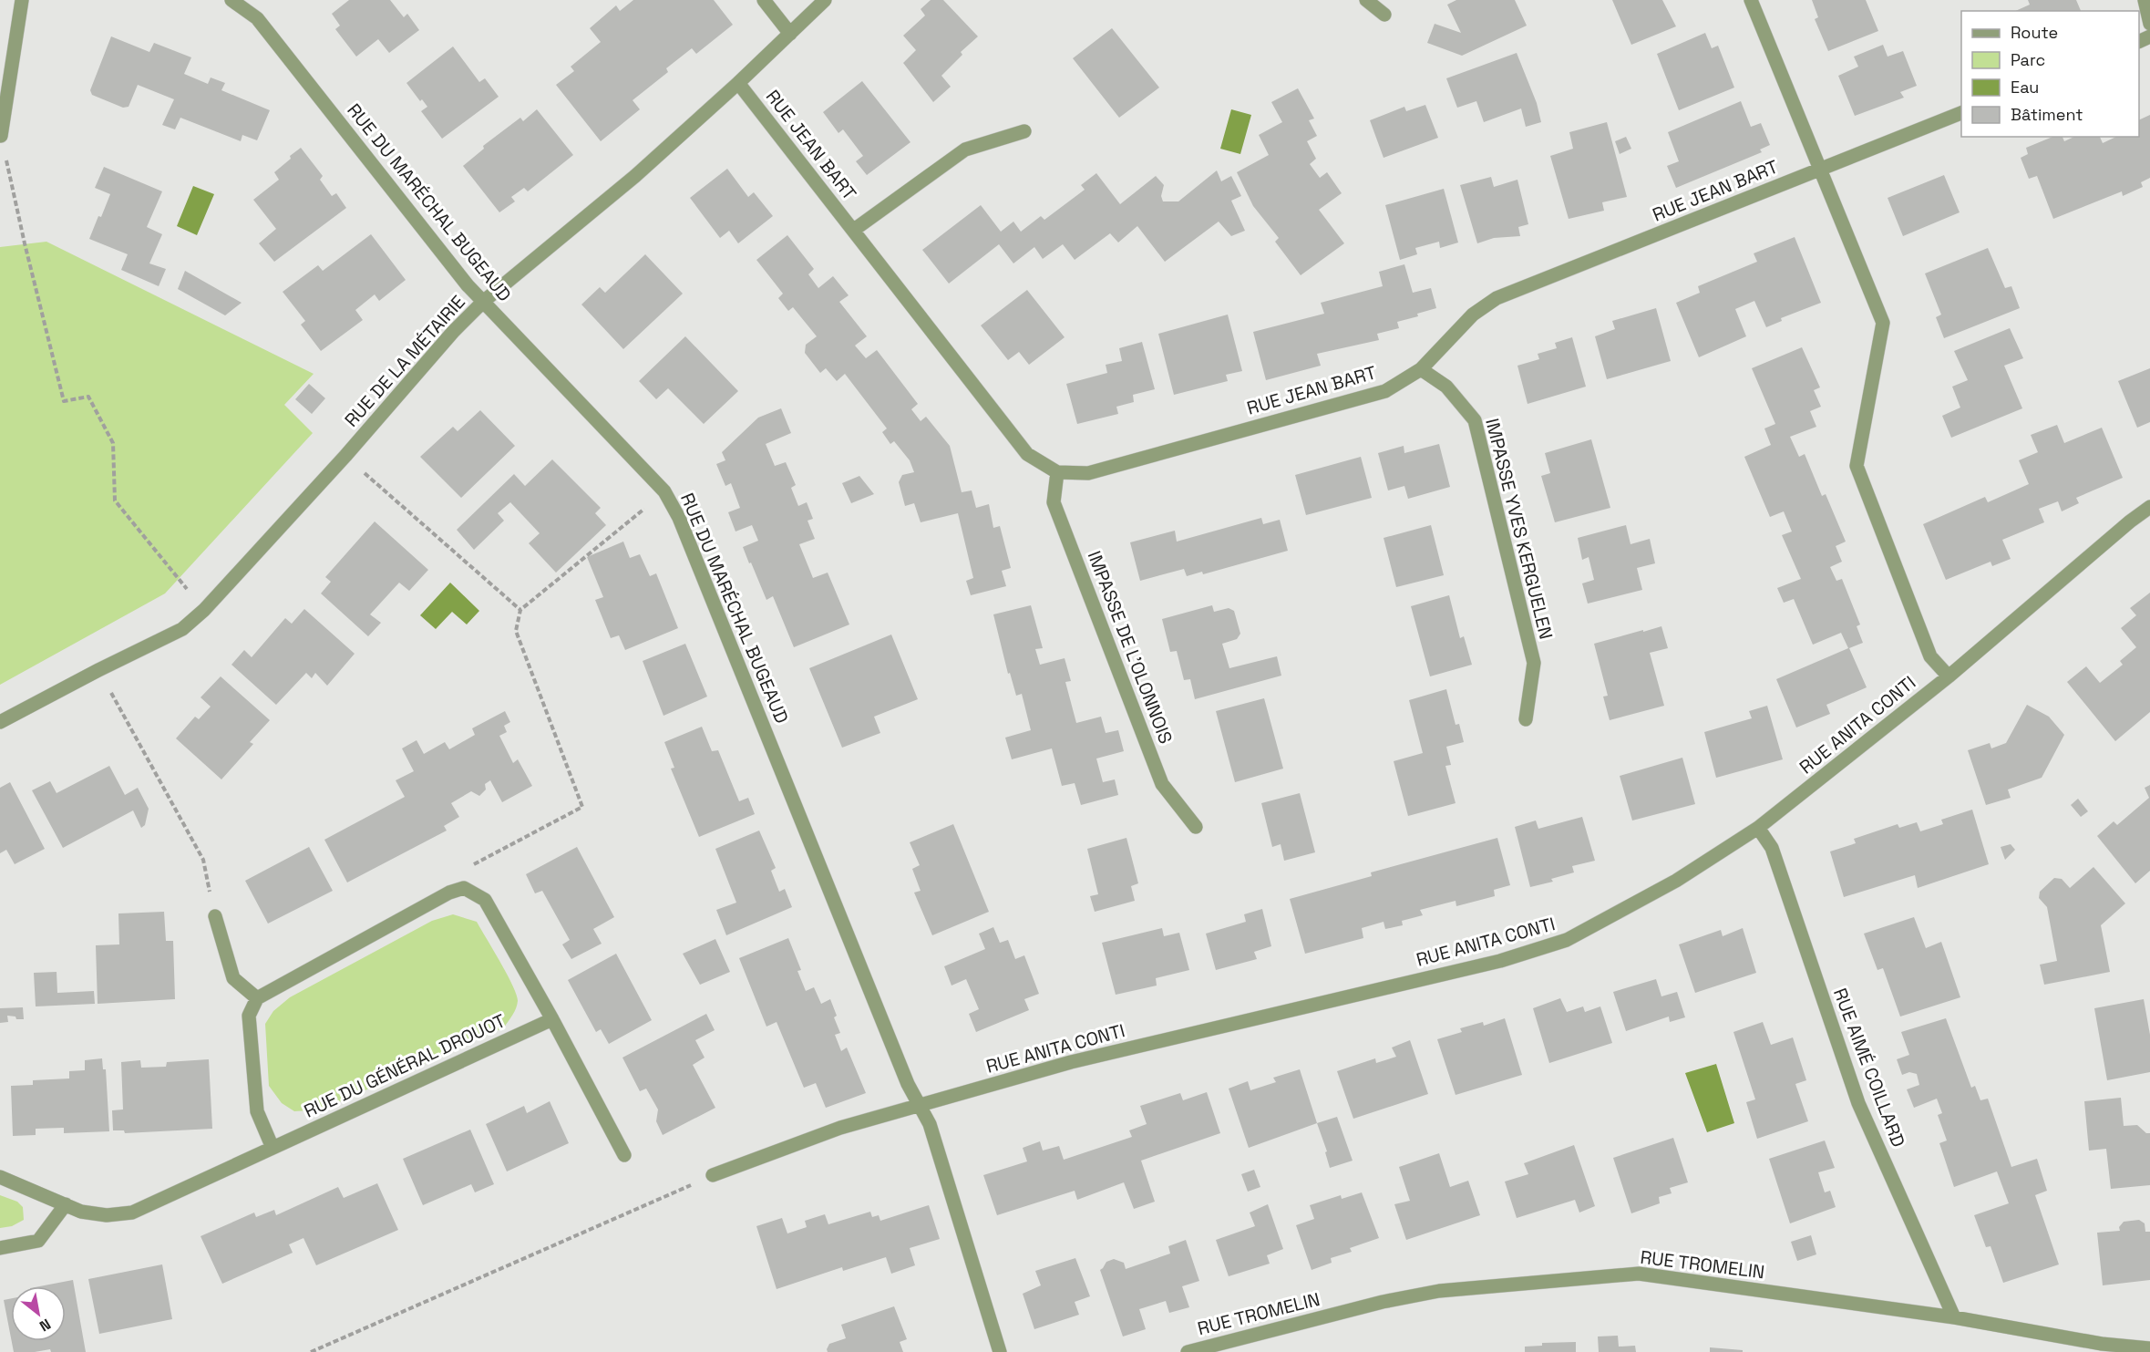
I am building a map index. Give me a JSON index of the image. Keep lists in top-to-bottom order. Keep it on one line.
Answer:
{"streets":{"street":["RUE JEAN BART","RUE DU MARÉCHAL BUGEAUD","RUE DE LA MÉTAIRIE","IMPASSE YVES KERGUELEN","IMPASSE DE L'OLONNOIS","RUE ANITA CONTI","RUE DU GÉNÉRAL DROUOT","RUE AIMÉ COILLARD","RUE TROMELIN"]},"crossings":[["RUE JEAN BART","RUE DE LA MÉTAIRIE"],["RUE JEAN BART","IMPASSE YVES KERGUELEN"],["RUE JEAN BART","IMPASSE DE L'OLONNOIS"],["RUE DU MARÉCHAL BUGEAUD","RUE DE LA MÉTAIRIE"],["RUE DU MARÉCHAL BUGEAUD","RUE ANITA CONTI"],["RUE ANITA CONTI","RUE AIMÉ COILLARD"],["RUE AIMÉ COILLARD","RUE TROMELIN"]],"legend":["Route","Parc","Eau","Bâtiment"],"north":"bottom right"}
